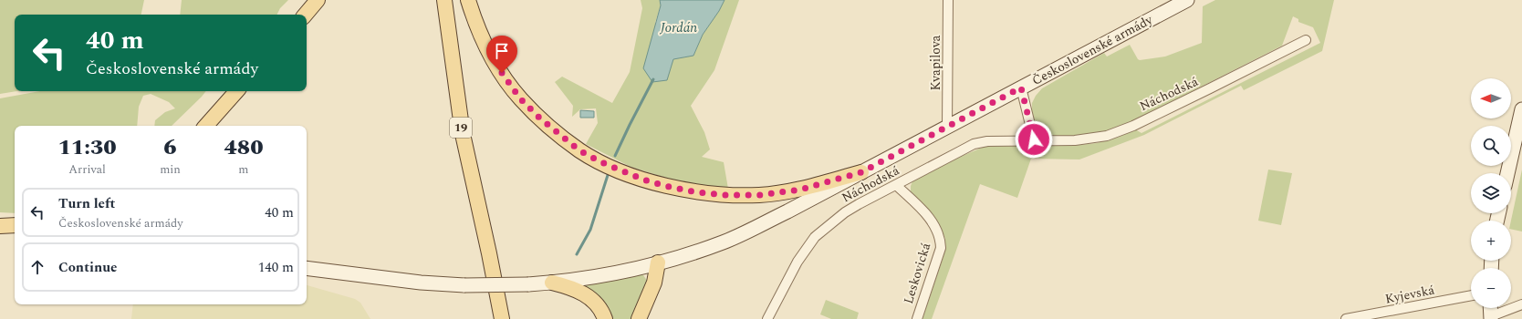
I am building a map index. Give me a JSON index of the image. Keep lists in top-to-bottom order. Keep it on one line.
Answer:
{"streets":{"main road":["Československé armády","19"],"street":["Kvapilova","Náchodská","Leskovická","Kyjevská"]},"crossings":[["Československé armády","Kvapilova"],["Náchodská","Leskovická"]],"water":["Jordán"],"north":"left","page":{"turn":["40 m","Československé armády"],"map_buttons":["+","−"],"eta":["11:30","Arrival","6","min","480","m"],"list":[{"name":"Turn left","note":"Československé armády","value":"40 m"},{"name":"Continue","value":"140 m"}]}}
